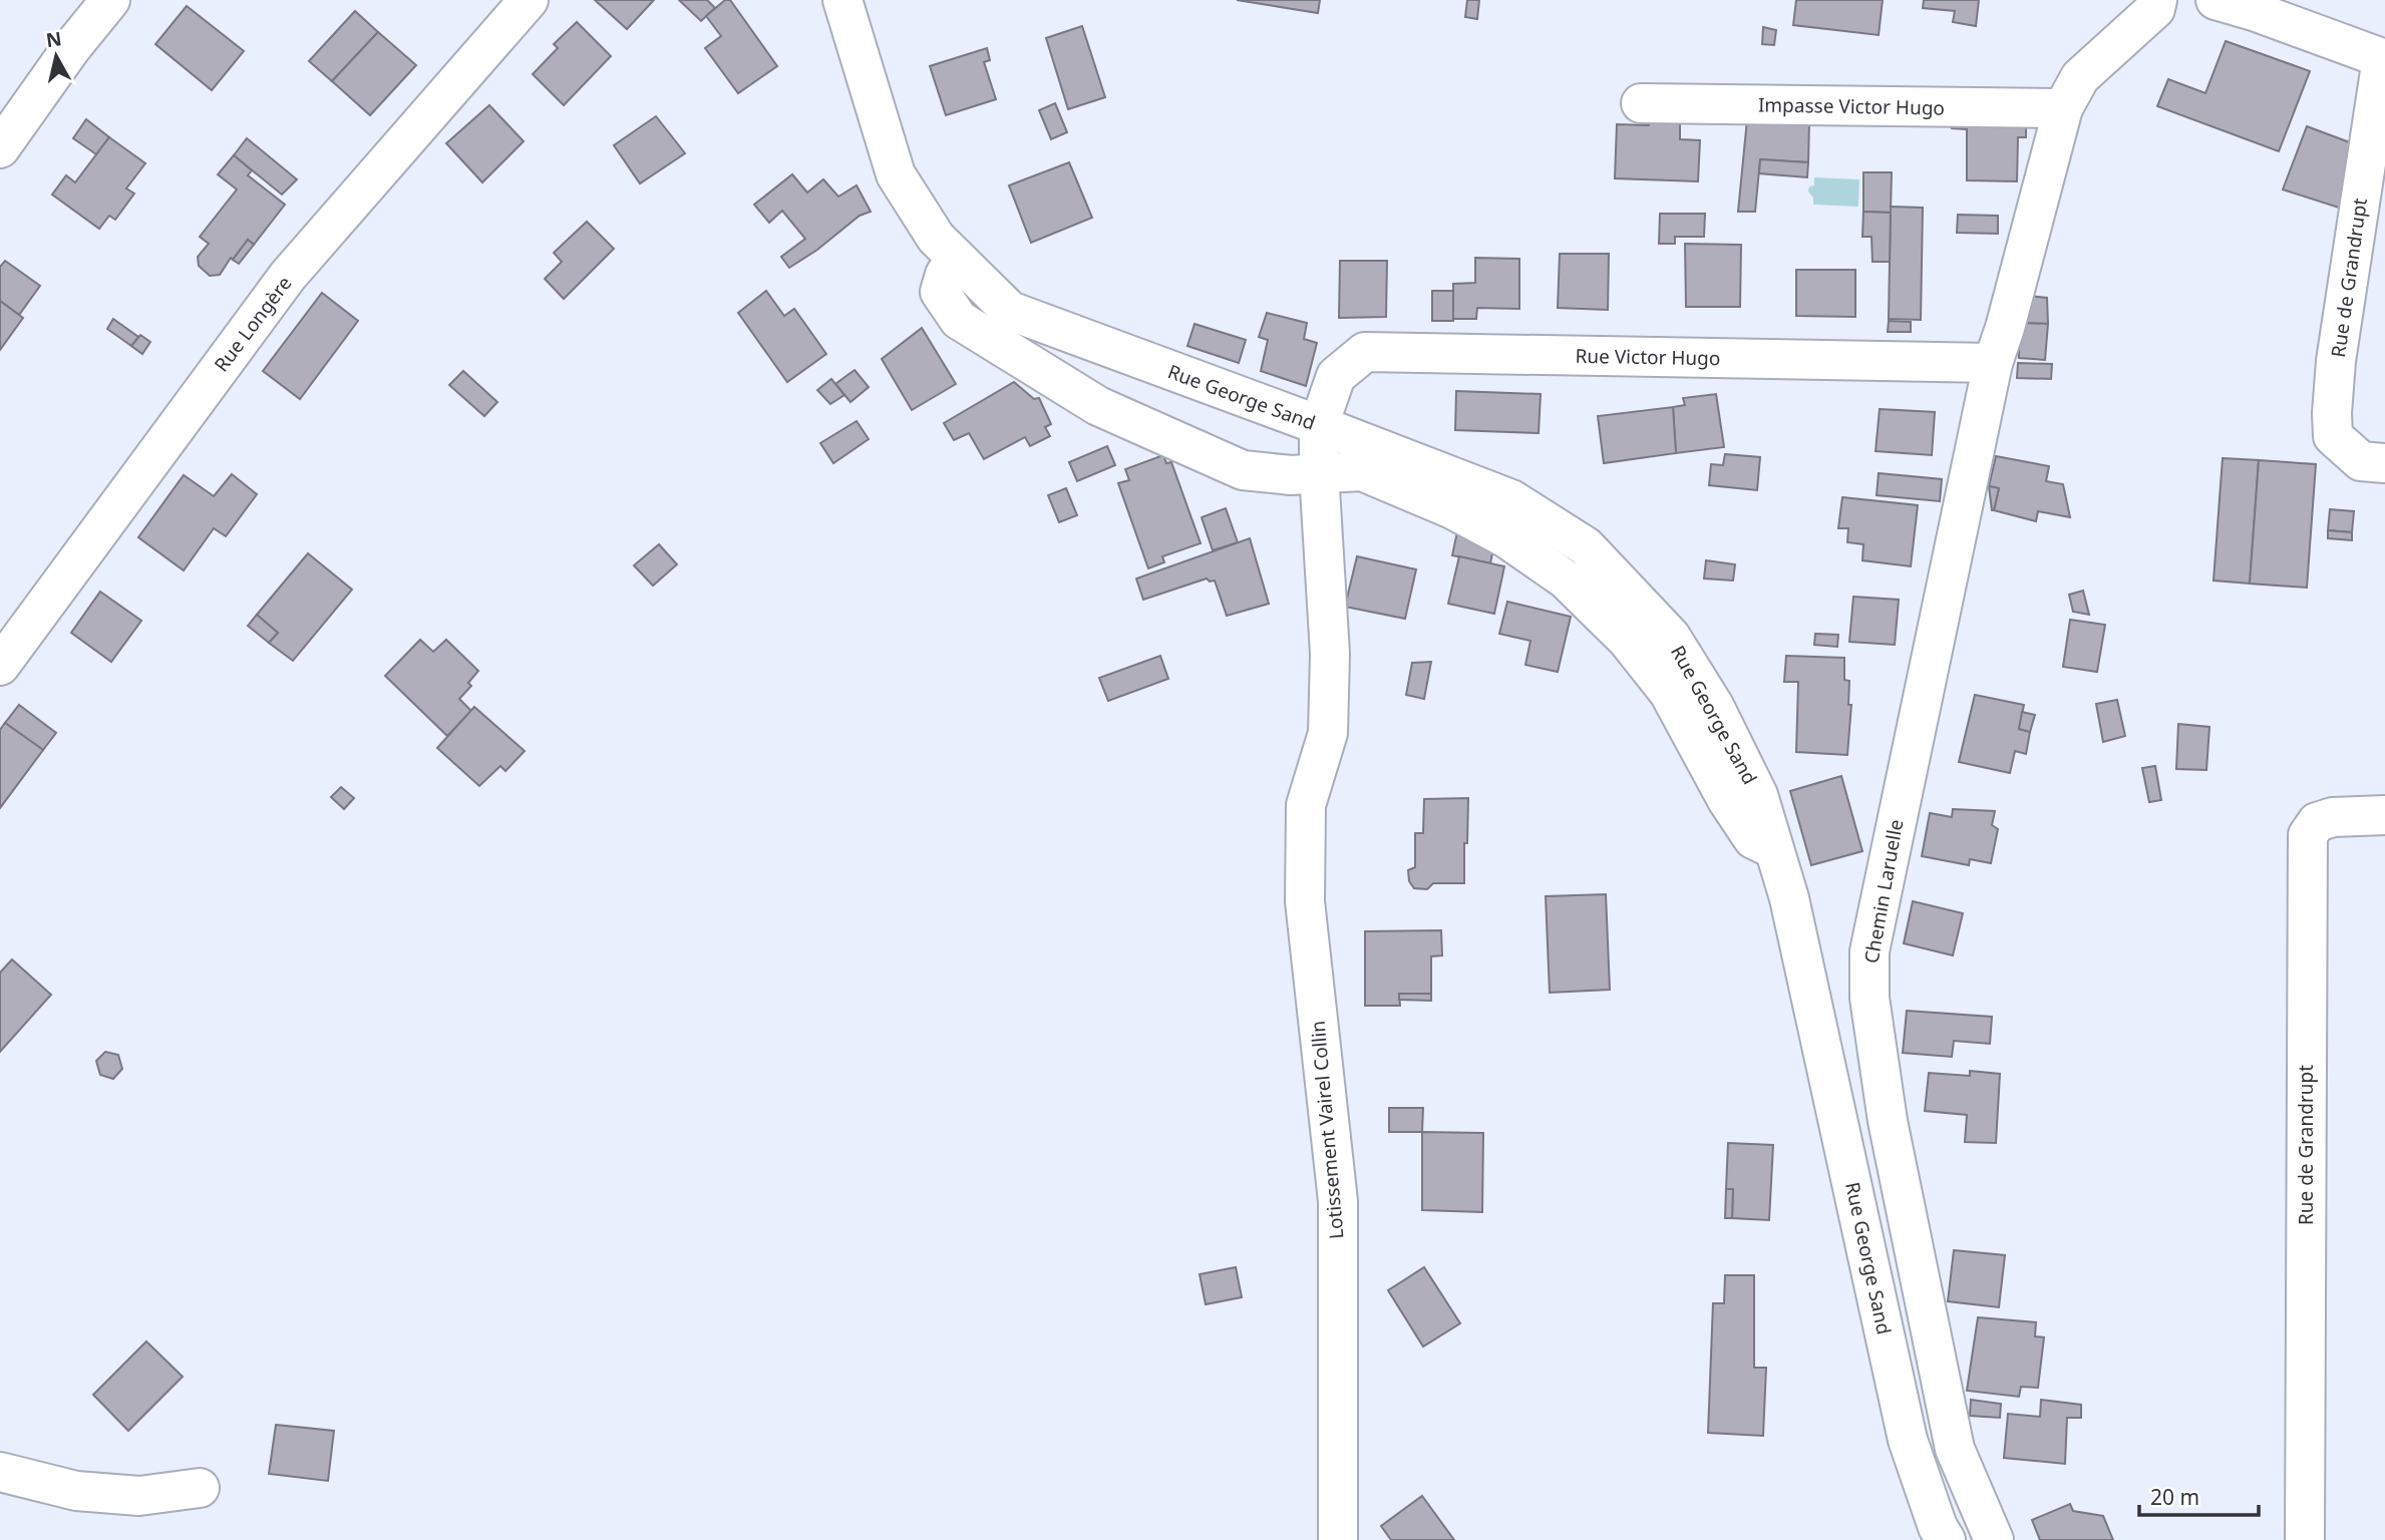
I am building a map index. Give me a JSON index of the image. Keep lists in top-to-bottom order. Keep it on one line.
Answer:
{"streets":{"street":["Impasse Victor Hugo","Rue de Grandrupt","Rue Longère","Rue Victor Hugo","Rue George Sand","Chemin Laruelle","Lotissement Vairel Collin"]},"crossings":[["Rue Victor Hugo","Rue George Sand"],["Rue Victor Hugo","Chemin Laruelle"],["Rue Victor Hugo","Lotissement Vairel Collin"]],"scale_bar":"20 m","north":"top"}
